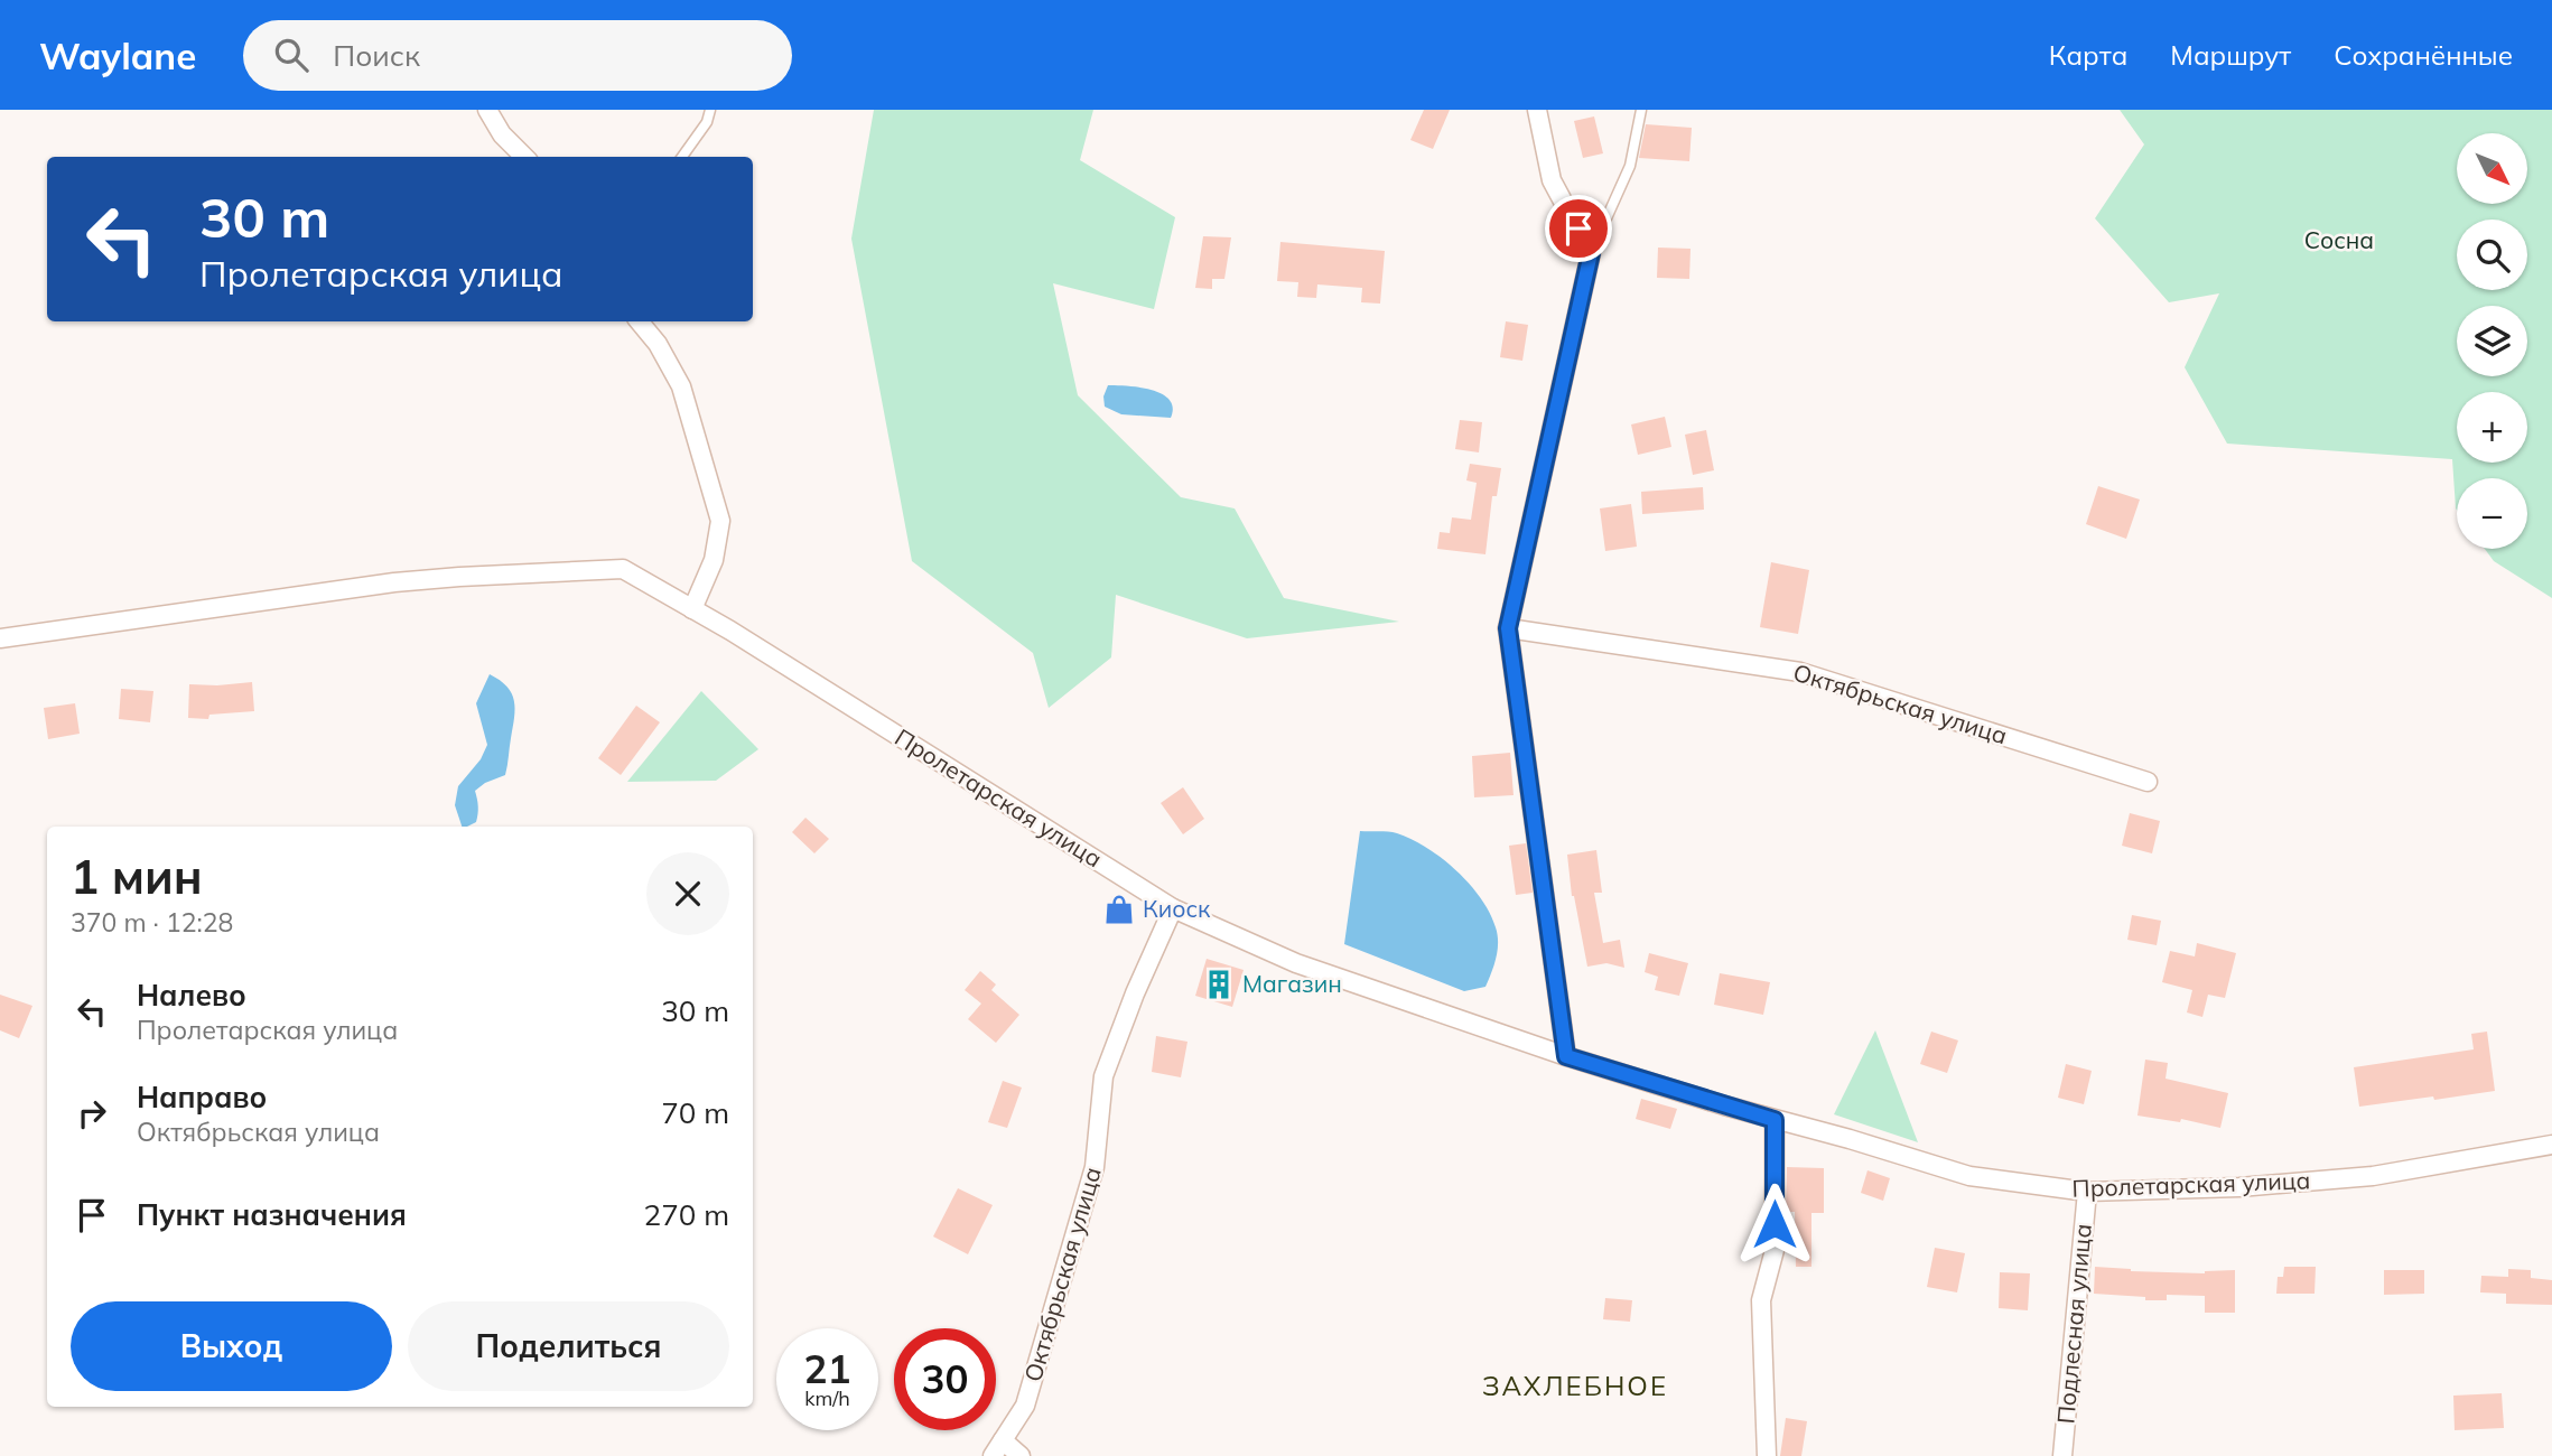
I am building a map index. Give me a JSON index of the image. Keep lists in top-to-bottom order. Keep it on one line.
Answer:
{"streets":{"street":["Октябрьская улица","Пролетарская улица","Подлесная улица"]},"crossings":[["Октябрьская улица","Пролетарская улица"],["Пролетарская улица","Подлесная улица"]],"districts":["ЗАХЛЕБНОЕ"],"parks":["Сосна"],"places":{"shop":["Киоск"],"building":["Магазин"]},"north":"bottom right","page":{"header":"Waylane","search":"Поиск","nav":["Карта","Маршрут","Сохранённые"],"map_buttons":["+","−"],"turn":["30 m","Пролетарская улица"],"heading":["1 мин","370 m · 12:28"],"list":[{"name":"Налево","note":"Пролетарская улица","value":"30 m"},{"name":"Направо","note":"Октябрьская улица","value":"70 m"},{"name":"Пункт назначения","value":"270 m"}],"buttons":["Выход","Поделиться"],"speed":"21 km/h","limit":"30"}}
